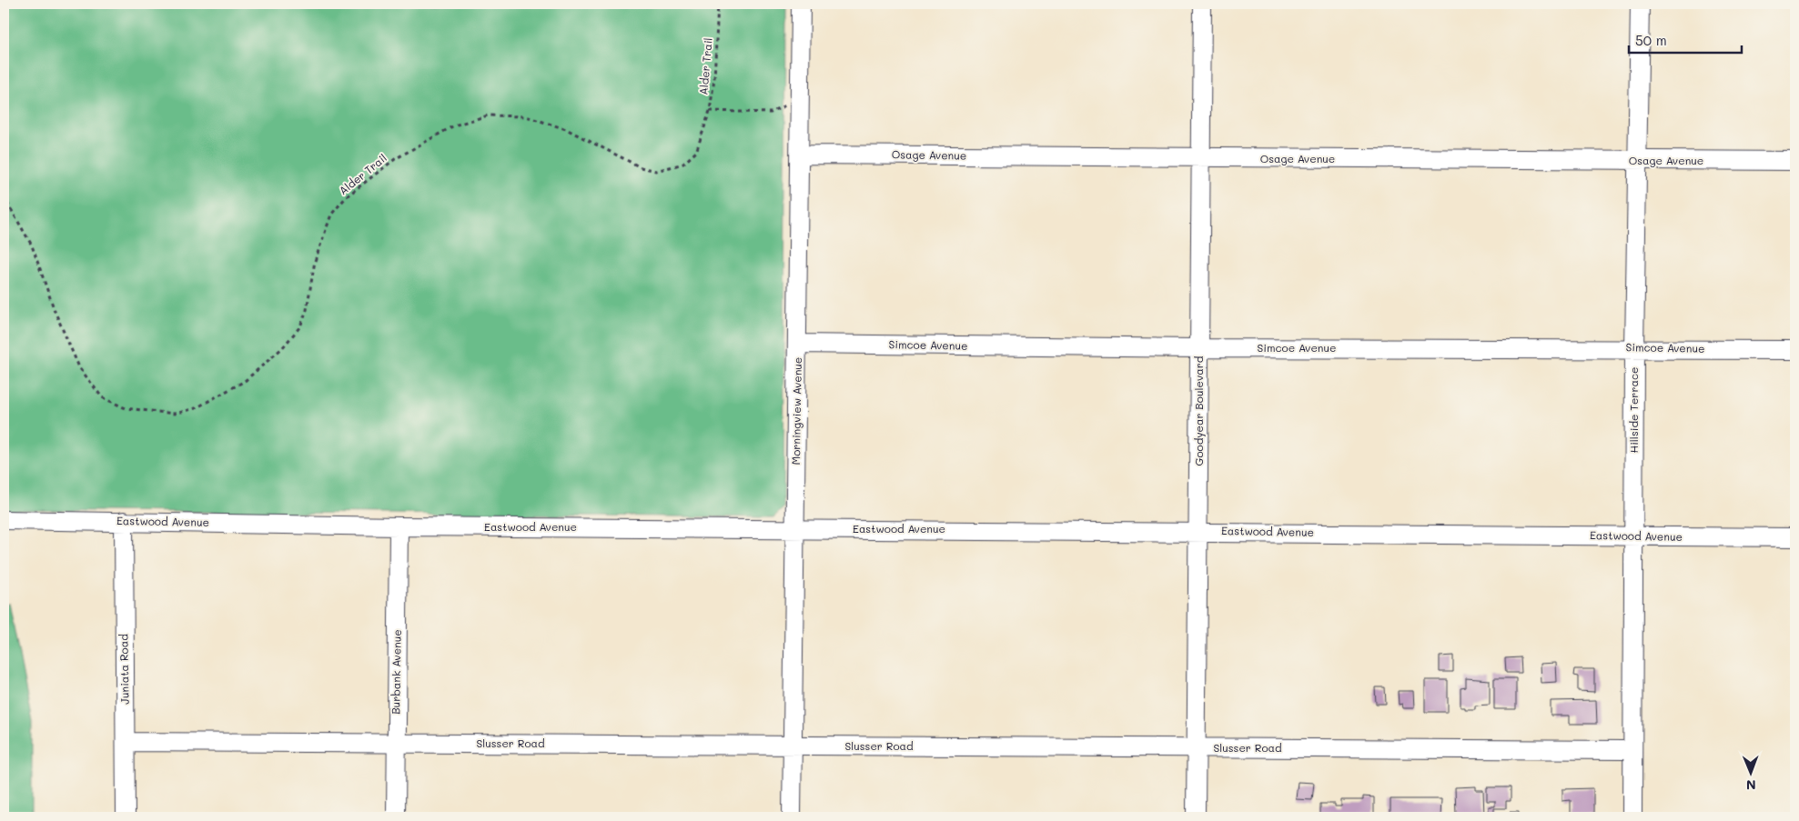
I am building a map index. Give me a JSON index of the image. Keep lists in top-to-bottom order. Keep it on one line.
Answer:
{"streets":{"street":["Osage Avenue","Simcoe Avenue","Hillside Terrace","Morningview Avenue","Goodyear Boulevard","Eastwood Avenue","Juniata Road","Burbank Avenue","Slusser Road"],"path":["Alder Trail"]},"crossings":[["Osage Avenue","Hillside Terrace"],["Osage Avenue","Morningview Avenue"],["Osage Avenue","Goodyear Boulevard"],["Simcoe Avenue","Hillside Terrace"],["Simcoe Avenue","Morningview Avenue"],["Simcoe Avenue","Goodyear Boulevard"],["Hillside Terrace","Eastwood Avenue"],["Hillside Terrace","Slusser Road"],["Morningview Avenue","Eastwood Avenue"],["Morningview Avenue","Slusser Road"],["Goodyear Boulevard","Eastwood Avenue"],["Goodyear Boulevard","Slusser Road"],["Eastwood Avenue","Juniata Road"],["Eastwood Avenue","Burbank Avenue"],["Juniata Road","Slusser Road"],["Burbank Avenue","Slusser Road"]],"scale_bar":"50 m","north":"bottom"}
